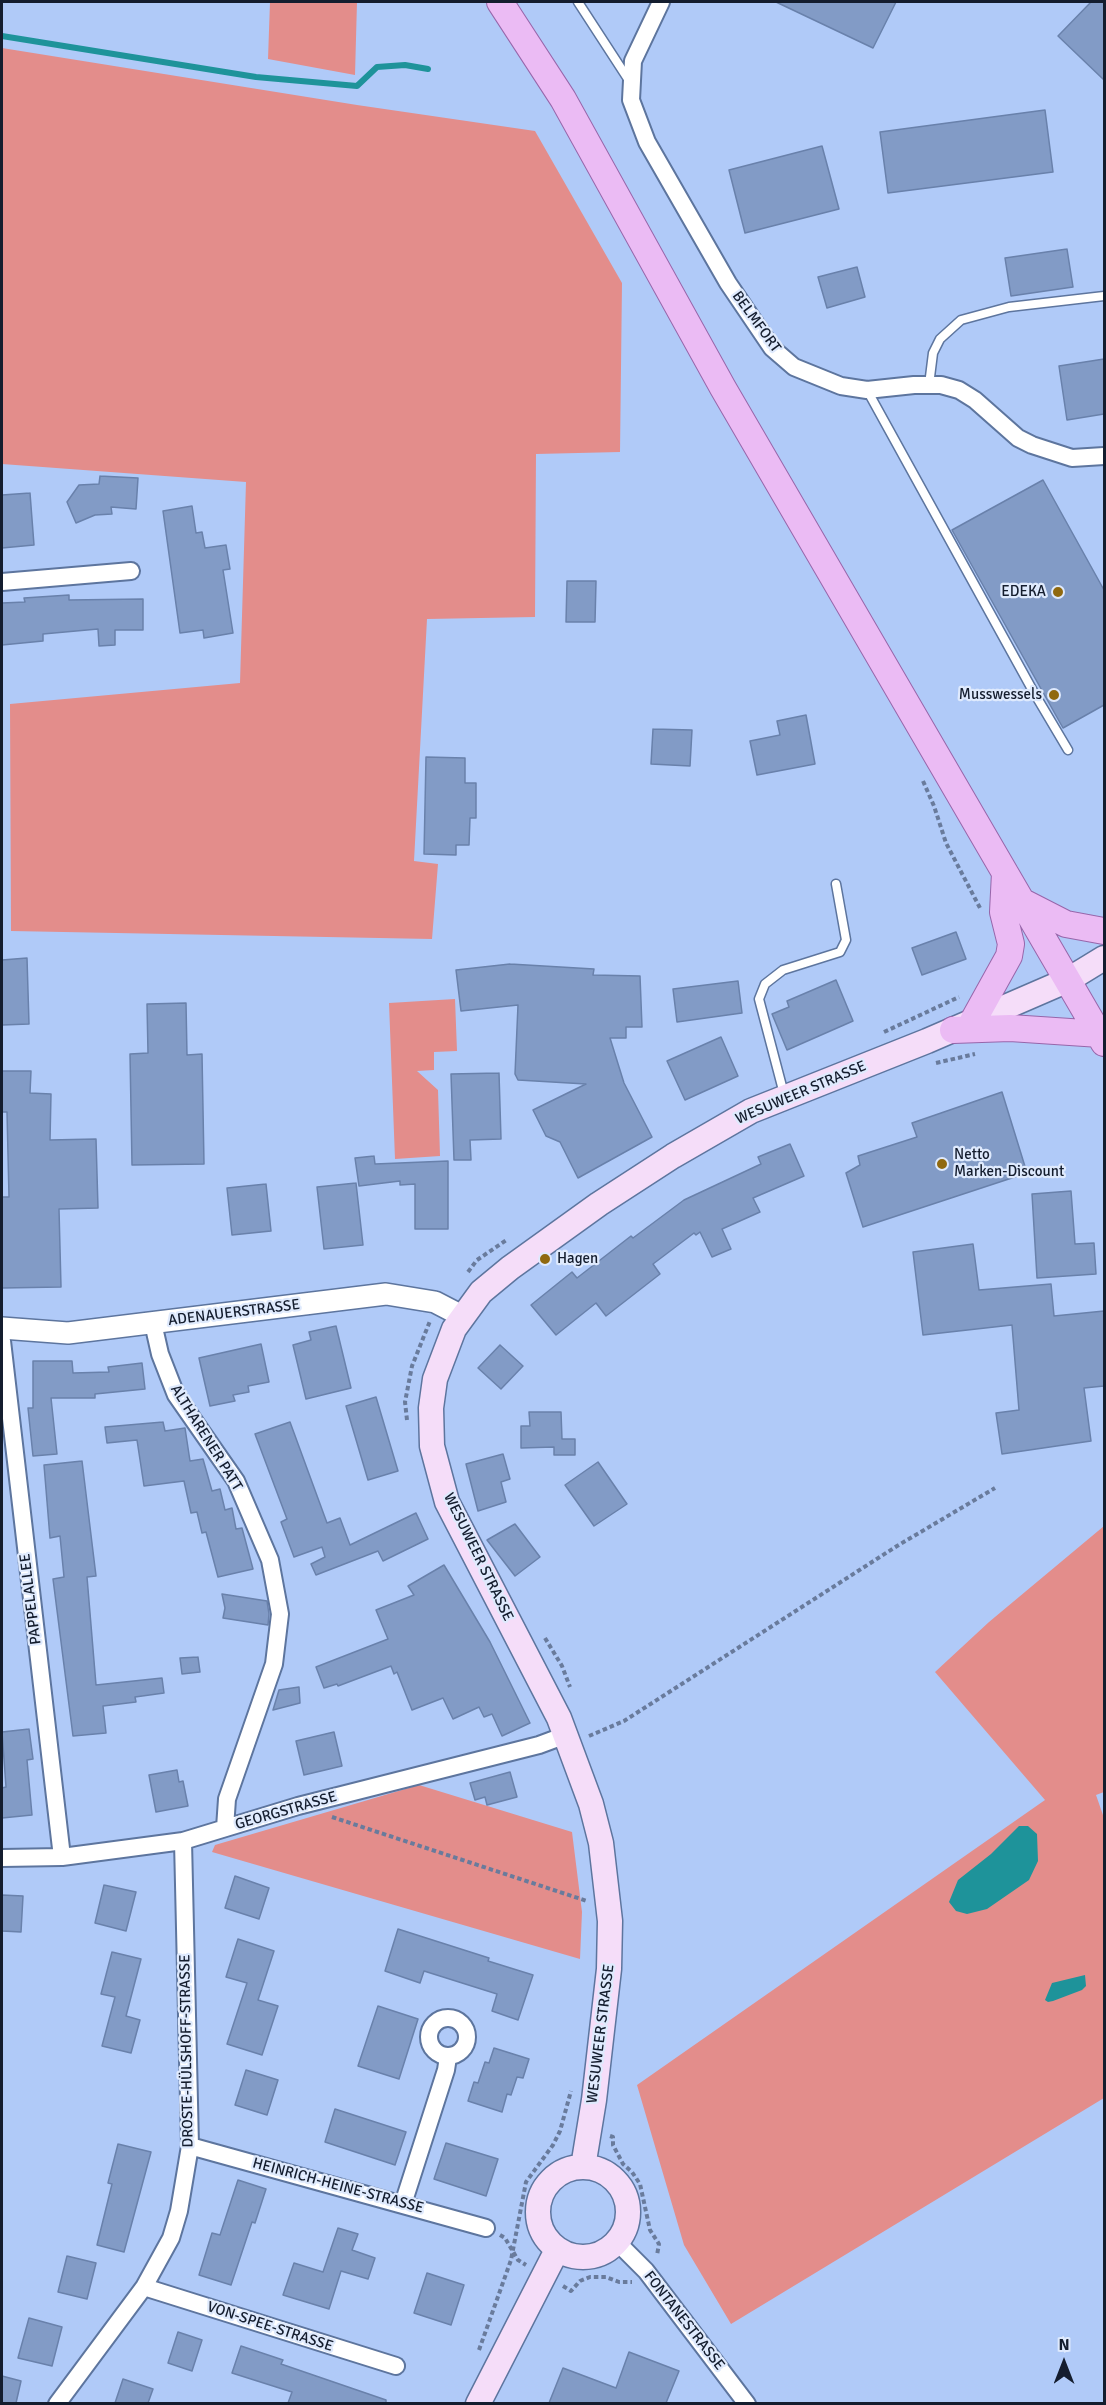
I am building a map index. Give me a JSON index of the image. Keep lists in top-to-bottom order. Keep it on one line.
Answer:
{"streets":{"main road":["WESUWEER STRASSE"],"street":["BELMFORT","ADENAUERSTRASSE","ALTHARENER PATT","PAPPELALLEE","GEORGSTRASSE","DROSTE-HÜLSHOFF-STRASSE","HEINRICH-HEINE-STRASSE","FONTANESTRASSE","VON-SPEE-STRASSE"]},"crossings":[["WESUWEER STRASSE","ADENAUERSTRASSE"],["WESUWEER STRASSE","GEORGSTRASSE"],["WESUWEER STRASSE","FONTANESTRASSE"],["ADENAUERSTRASSE","ALTHARENER PATT"],["ALTHARENER PATT","GEORGSTRASSE"],["PAPPELALLEE","GEORGSTRASSE"],["GEORGSTRASSE","DROSTE-HÜLSHOFF-STRASSE"],["DROSTE-HÜLSHOFF-STRASSE","HEINRICH-HEINE-STRASSE"],["DROSTE-HÜLSHOFF-STRASSE","VON-SPEE-STRASSE"]],"places":["EDEKA","Musswessels","Netto Marken-Discount","Hagen"],"north":"top"}
